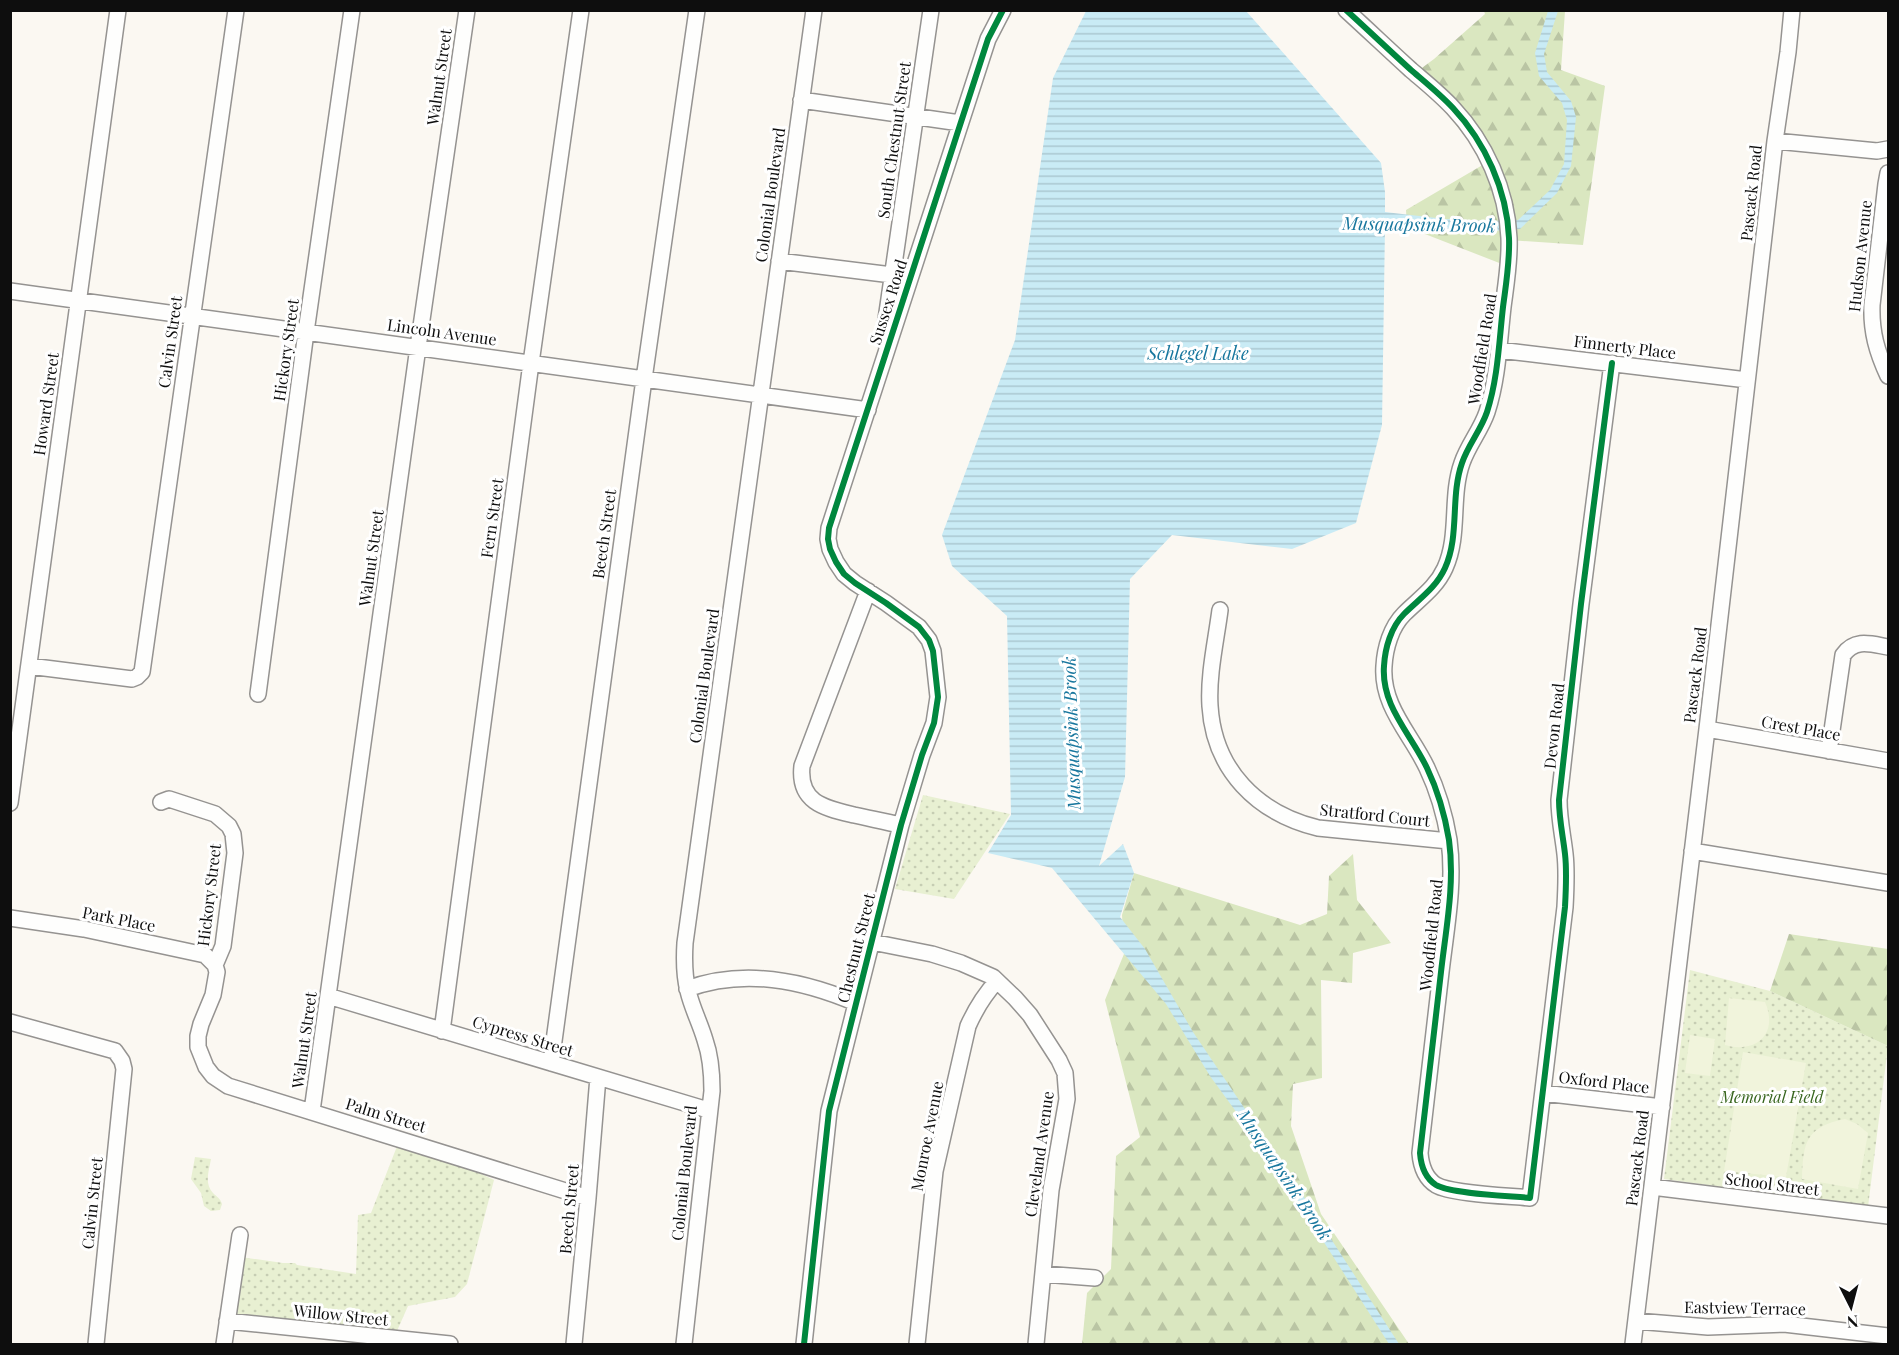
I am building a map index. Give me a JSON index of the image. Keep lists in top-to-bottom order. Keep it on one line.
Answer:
{"streets":{"street":["Walnut Street","South Chestnut Street","Pascack Road","Colonial Boulevard","Hudson Avenue","Sussex Road","Lincoln Avenue","Calvin Street","Finnerty Place","Woodfield Road","Hickory Street","Howard Street","Fern Street","Beech Street","Devon Road","Crest Place","Stratford Court","Park Place","Chestnut Street","Cypress Street","Oxford Place","Palm Street","Monroe Avenue","Cleveland Avenue","School Street","Eastview Terrace","Willow Street"]},"crossings":[["Walnut Street","Lincoln Avenue"],["Walnut Street","Cypress Street"],["Walnut Street","Palm Street"],["Pascack Road","Finnerty Place"],["Pascack Road","Crest Place"],["Pascack Road","Oxford Place"],["Pascack Road","School Street"],["Pascack Road","Eastview Terrace"],["Colonial Boulevard","Lincoln Avenue"],["Colonial Boulevard","Cypress Street"],["Sussex Road","Lincoln Avenue"],["Sussex Road","Chestnut Street"],["Lincoln Avenue","Calvin Street"],["Lincoln Avenue","Hickory Street"],["Lincoln Avenue","Howard Street"],["Lincoln Avenue","Fern Street"],["Lincoln Avenue","Beech Street"],["Calvin Street","Howard Street"],["Finnerty Place","Woodfield Road"],["Finnerty Place","Devon Road"],["Woodfield Road","Devon Road"],["Woodfield Road","Stratford Court"],["Woodfield Road","Oxford Place"],["Hickory Street","Park Place"],["Hickory Street","Palm Street"],["Fern Street","Cypress Street"],["Beech Street","Cypress Street"],["Beech Street","Palm Street"],["Devon Road","Oxford Place"],["Chestnut Street","Cleveland Avenue"],["Monroe Avenue","Cleveland Avenue"]],"water":["Musquapsink Brook","Schlegel Lake"],"parks":["Memorial Field"],"north":"bottom"}
